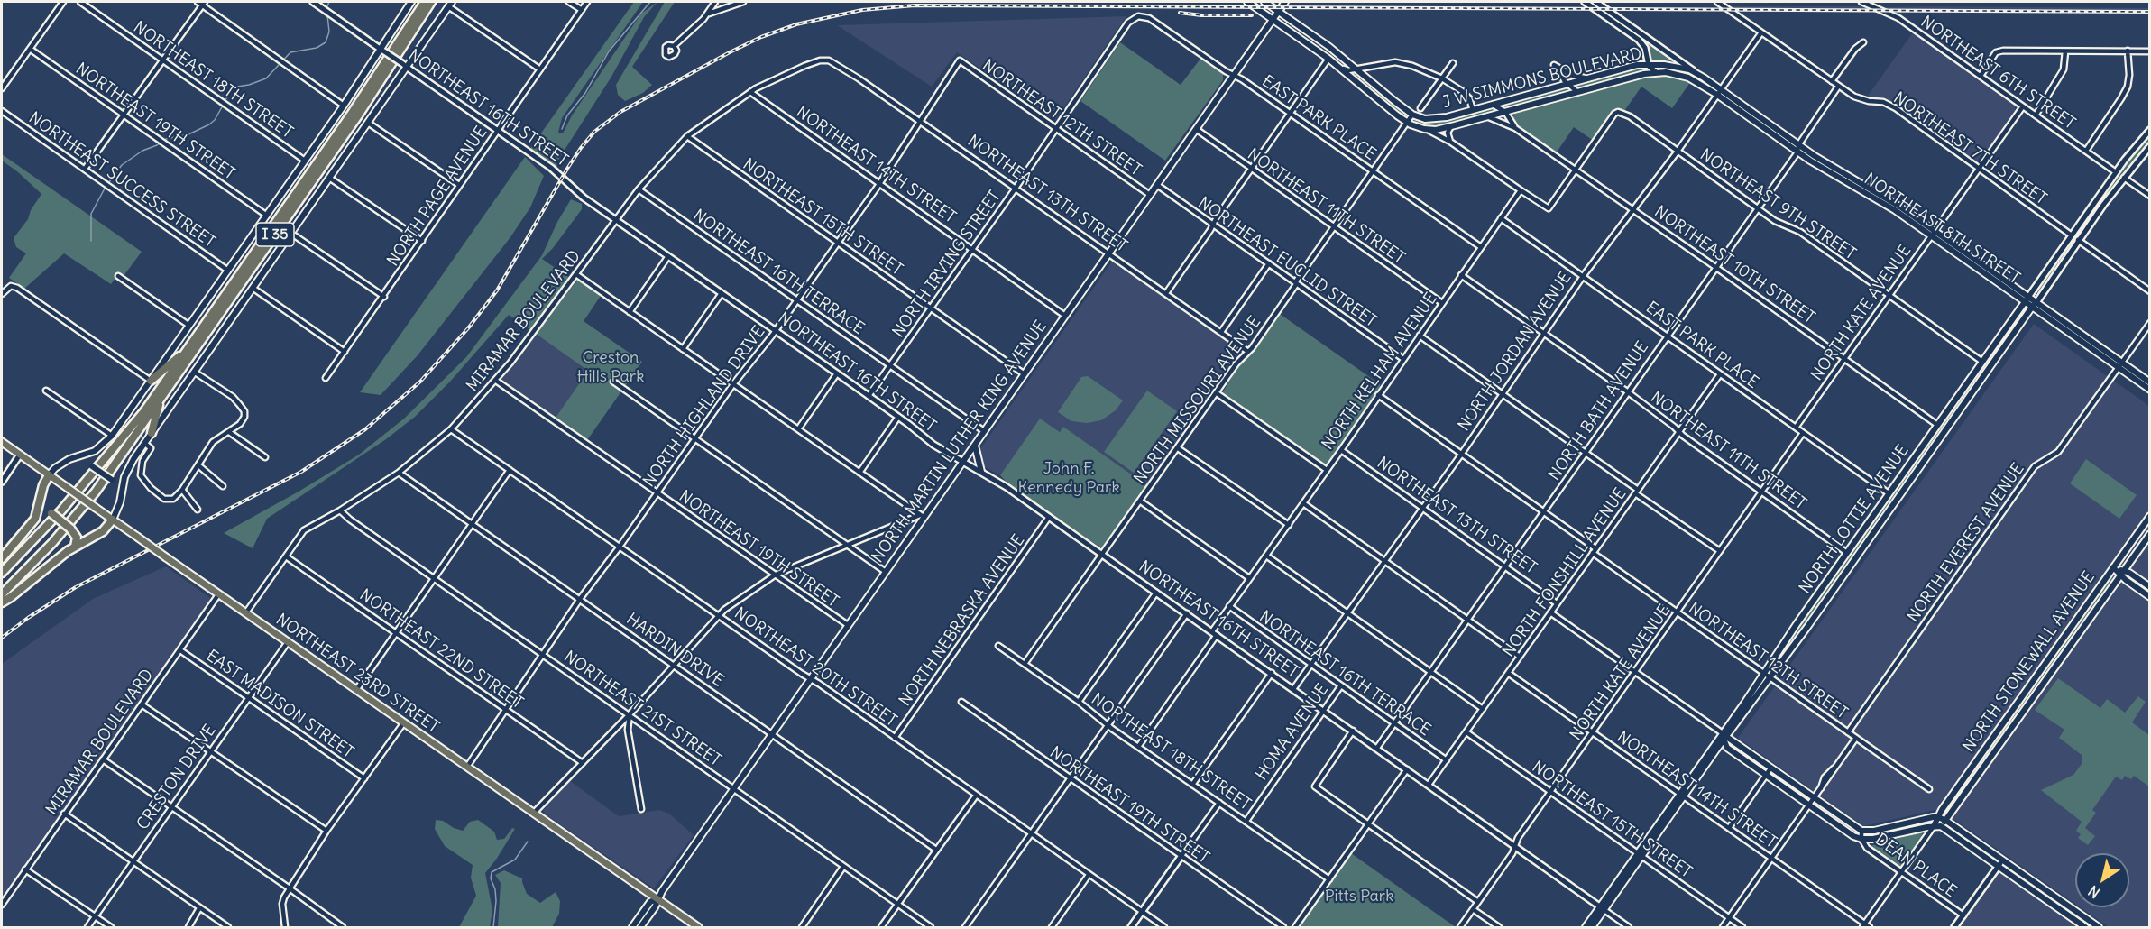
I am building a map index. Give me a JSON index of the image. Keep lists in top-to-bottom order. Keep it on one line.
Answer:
{"streets":{"highway":["I 35"],"main road":["J W SIMMONS BOULEVARD","NORTHEAST 8TH STREET","NORTH MARTIN LUTHER KING AVENUE","NORTH LOTTIE AVENUE","NORTH STONEWALL AVENUE","NORTHEAST 23RD STREET"],"street":["NORTHEAST 6TH STREET","NORTHEAST 18TH STREET","NORTHEAST 16TH STREET","NORTHEAST 12TH STREET","EAST PARK PLACE","NORTHEAST 19TH STREET","NORTHEAST 7TH STREET","NORTHEAST 14TH STREET","NORTHEAST SUCCESS STREET","NORTHEAST 13TH STREET","NORTH PAGE AVENUE","NORTHEAST 9TH STREET","NORTHEAST 11TH STREET","NORTHEAST 15TH STREET","NORTHEAST EUCLID STREET","NORTH IRVING STREET","NORTHEAST 10TH STREET","NORTHEAST 16TH TERRACE","NORTH KATE AVENUE","MIRAMAR BOULEVARD","NORTH JORDAN AVENUE","NORTH KELHAM AVENUE","NORTH MISSOURI AVENUE","NORTH HIGHLAND DRIVE","NORTH BATH AVENUE","NORTH EVEREST AVENUE","NORTH FONSHILL AVENUE","NORTH NEBRASKA AVENUE","NORTHEAST 22ND STREET","HARDIN DRIVE","NORTHEAST 20TH STREET","EAST MADISON STREET","NORTHEAST 21ST STREET","HOMA AVENUE","CRESTON DRIVE","DEAN PLACE"]},"crossings":[["NORTHEAST 6TH STREET","NORTH KATE AVENUE"],["NORTHEAST 6TH STREET","NORTH LOTTIE AVENUE"],["J W SIMMONS BOULEVARD","NORTHEAST 8TH STREET"],["J W SIMMONS BOULEVARD","NORTHEAST 10TH STREET"],["J W SIMMONS BOULEVARD","NORTH JORDAN AVENUE"],["J W SIMMONS BOULEVARD","NORTH MISSOURI AVENUE"],["NORTHEAST 18TH STREET","NORTH KELHAM AVENUE"],["NORTHEAST 18TH STREET","NORTH MISSOURI AVENUE"],["NORTHEAST 18TH STREET","HOMA AVENUE"],["NORTHEAST 16TH STREET","NORTH PAGE AVENUE"],["NORTHEAST 16TH STREET","NORTH IRVING STREET"],["NORTHEAST 16TH STREET","NORTH KATE AVENUE"],["NORTHEAST 16TH STREET","MIRAMAR BOULEVARD"],["NORTHEAST 16TH STREET","NORTH JORDAN AVENUE"],["NORTHEAST 16TH STREET","NORTH KELHAM AVENUE"],["NORTHEAST 16TH STREET","NORTH MISSOURI AVENUE"],["NORTHEAST 16TH STREET","NORTH HIGHLAND DRIVE"],["NORTHEAST 16TH STREET","NORTH BATH AVENUE"],["NORTHEAST 16TH STREET","NORTH MARTIN LUTHER KING AVENUE"],["NORTHEAST 16TH STREET","NORTH LOTTIE AVENUE"],["NORTHEAST 16TH STREET","NORTH FONSHILL AVENUE"],["NORTHEAST 16TH STREET","NORTH NEBRASKA AVENUE"],["NORTHEAST 16TH STREET","HOMA AVENUE"],["NORTHEAST 12TH STREET","NORTH IRVING STREET"],["NORTHEAST 12TH STREET","NORTH KATE AVENUE"],["NORTHEAST 12TH STREET","NORTH JORDAN AVENUE"],["NORTHEAST 12TH STREET","NORTH KELHAM AVENUE"],["NORTHEAST 12TH STREET","NORTH HIGHLAND DRIVE"],["NORTHEAST 12TH STREET","NORTH BATH AVENUE"],["NORTHEAST 12TH STREET","NORTH MARTIN LUTHER KING AVENUE"],["NORTHEAST 12TH STREET","NORTH LOTTIE AVENUE"],["NORTHEAST 12TH STREET","NORTH EVEREST AVENUE"],["NORTHEAST 12TH STREET","NORTH FONSHILL AVENUE"],["EAST PARK PLACE","NORTH IRVING STREET"],["EAST PARK PLACE","NORTH KATE AVENUE"],["EAST PARK PLACE","NORTH JORDAN AVENUE"],["EAST PARK PLACE","NORTH KELHAM AVENUE"],["EAST PARK PLACE","NORTH MISSOURI AVENUE"],["EAST PARK PLACE","NORTH BATH AVENUE"],["EAST PARK PLACE","NORTH MARTIN LUTHER KING AVENUE"],["EAST PARK PLACE","NORTH LOTTIE AVENUE"],["EAST PARK PLACE","NORTH FONSHILL AVENUE"],["NORTHEAST 19TH STREET","MIRAMAR BOULEVARD"],["NORTHEAST 19TH STREET","NORTH HIGHLAND DRIVE"],["NORTHEAST 19TH STREET","NORTH MARTIN LUTHER KING AVENUE"],["NORTHEAST 7TH STREET","NORTH KATE AVENUE"],["NORTHEAST 7TH STREET","NORTH JORDAN AVENUE"],["NORTHEAST 7TH STREET","NORTH BATH AVENUE"],["NORTHEAST 7TH STREET","NORTH LOTTIE AVENUE"],["NORTHEAST 14TH STREET","NORTH IRVING STREET"],["NORTHEAST 14TH STREET","NORTH KATE AVENUE"],["NORTHEAST 14TH STREET","MIRAMAR BOULEVARD"],["NORTHEAST 14TH STREET","NORTH HIGHLAND DRIVE"],["NORTHEAST 14TH STREET","NORTH MARTIN LUTHER KING AVENUE"],["NORTHEAST 14TH STREET","NORTH LOTTIE AVENUE"],["NORTHEAST 14TH STREET","NORTH FONSHILL AVENUE"],["NORTHEAST 14TH STREET","NORTH STONEWALL AVENUE"],["NORTHEAST 13TH STREET","NORTH IRVING STREET"],["NORTHEAST 13TH STREET","MIRAMAR BOULEVARD"],["NORTHEAST 13TH STREET","NORTH JORDAN AVENUE"],["NORTHEAST 13TH STREET","NORTH KELHAM AVENUE"],["NORTHEAST 13TH STREET","NORTH MISSOURI AVENUE"],["NORTHEAST 13TH STREET","NORTH HIGHLAND DRIVE"],["NORTHEAST 13TH STREET","NORTH BATH AVENUE"],["NORTHEAST 13TH STREET","NORTH MARTIN LUTHER KING AVENUE"],["NORTHEAST 13TH STREET","NORTH FONSHILL AVENUE"],["NORTHEAST 9TH STREET","NORTHEAST 10TH STREET"],["NORTHEAST 9TH STREET","NORTH KATE AVENUE"],["NORTHEAST 9TH STREET","NORTH JORDAN AVENUE"],["NORTHEAST 9TH STREET","NORTH BATH AVENUE"],["NORTHEAST 9TH STREET","NORTH LOTTIE AVENUE"],["NORTHEAST 11TH STREET","NORTH KATE AVENUE"],["NORTHEAST 11TH STREET","NORTH JORDAN AVENUE"],["NORTHEAST 11TH STREET","NORTH KELHAM AVENUE"],["NORTHEAST 11TH STREET","NORTH MISSOURI AVENUE"],["NORTHEAST 11TH STREET","NORTH BATH AVENUE"],["NORTHEAST 11TH STREET","NORTH MARTIN LUTHER KING AVENUE"],["NORTHEAST 11TH STREET","NORTH LOTTIE AVENUE"],["NORTHEAST 11TH STREET","NORTH FONSHILL AVENUE"],["NORTHEAST 15TH STREET","NORTH IRVING STREET"],["NORTHEAST 15TH STREET","NORTH KATE AVENUE"],["NORTHEAST 15TH STREET","MIRAMAR BOULEVARD"],["NORTHEAST 15TH STREET","NORTH HIGHLAND DRIVE"],["NORTHEAST 15TH STREET","NORTH MARTIN LUTHER KING AVENUE"],["NORTHEAST 15TH STREET","NORTH LOTTIE AVENUE"],["NORTHEAST 15TH STREET","NORTH FONSHILL AVENUE"],["NORTHEAST 8TH STREET","NORTH KATE AVENUE"],["NORTHEAST 8TH STREET","NORTH JORDAN AVENUE"],["NORTHEAST 8TH STREET","NORTH BATH AVENUE"],["NORTHEAST 8TH STREET","NORTH LOTTIE AVENUE"],["NORTHEAST 8TH STREET","NORTH EVEREST AVENUE"],["NORTHEAST EUCLID STREET","NORTH KELHAM AVENUE"],["NORTHEAST EUCLID STREET","NORTH MISSOURI AVENUE"],["NORTHEAST EUCLID STREET","NORTH MARTIN LUTHER KING AVENUE"],["NORTH IRVING STREET","NORTHEAST 16TH TERRACE"],["NORTHEAST 10TH STREET","NORTH KATE AVENUE"],["NORTHEAST 10TH STREET","NORTH JORDAN AVENUE"],["NORTHEAST 10TH STREET","NORTH BATH AVENUE"],["NORTHEAST 10TH STREET","NORTH LOTTIE AVENUE"],["NORTHEAST 16TH TERRACE","MIRAMAR BOULEVARD"],["NORTHEAST 16TH TERRACE","NORTH JORDAN AVENUE"],["NORTHEAST 16TH TERRACE","NORTH KELHAM AVENUE"],["NORTHEAST 16TH TERRACE","NORTH HIGHLAND DRIVE"],["NORTHEAST 16TH TERRACE","NORTH BATH AVENUE"],["NORTHEAST 16TH TERRACE","NORTH MARTIN LUTHER KING AVENUE"],["NORTHEAST 16TH TERRACE","NORTH FONSHILL AVENUE"],["NORTHEAST 16TH TERRACE","HOMA AVENUE"],["MIRAMAR BOULEVARD","NORTHEAST 22ND STREET"],["MIRAMAR BOULEVARD","HARDIN DRIVE"],["MIRAMAR BOULEVARD","NORTHEAST 20TH STREET"],["MIRAMAR BOULEVARD","NORTHEAST 23RD STREET"],["MIRAMAR BOULEVARD","EAST MADISON STREET"],["MIRAMAR BOULEVARD","NORTHEAST 21ST STREET"],["NORTH HIGHLAND DRIVE","NORTHEAST 22ND STREET"],["NORTH HIGHLAND DRIVE","HARDIN DRIVE"],["NORTH HIGHLAND DRIVE","NORTHEAST 20TH STREET"],["NORTH HIGHLAND DRIVE","NORTHEAST 23RD STREET"],["NORTH HIGHLAND DRIVE","NORTHEAST 21ST STREET"],["NORTH MARTIN LUTHER KING AVENUE","HARDIN DRIVE"],["NORTH MARTIN LUTHER KING AVENUE","NORTHEAST 20TH STREET"],["NORTH MARTIN LUTHER KING AVENUE","NORTHEAST 23RD STREET"],["NORTH MARTIN LUTHER KING AVENUE","NORTHEAST 21ST STREET"],["NORTH NEBRASKA AVENUE","NORTHEAST 20TH STREET"],["NORTH STONEWALL AVENUE","DEAN PLACE"],["NORTHEAST 23RD STREET","CRESTON DRIVE"],["EAST MADISON STREET","CRESTON DRIVE"]],"parks":["Creston Hills Park","John F. Kennedy Park","Pitts Park"],"north":"bottom left"}
